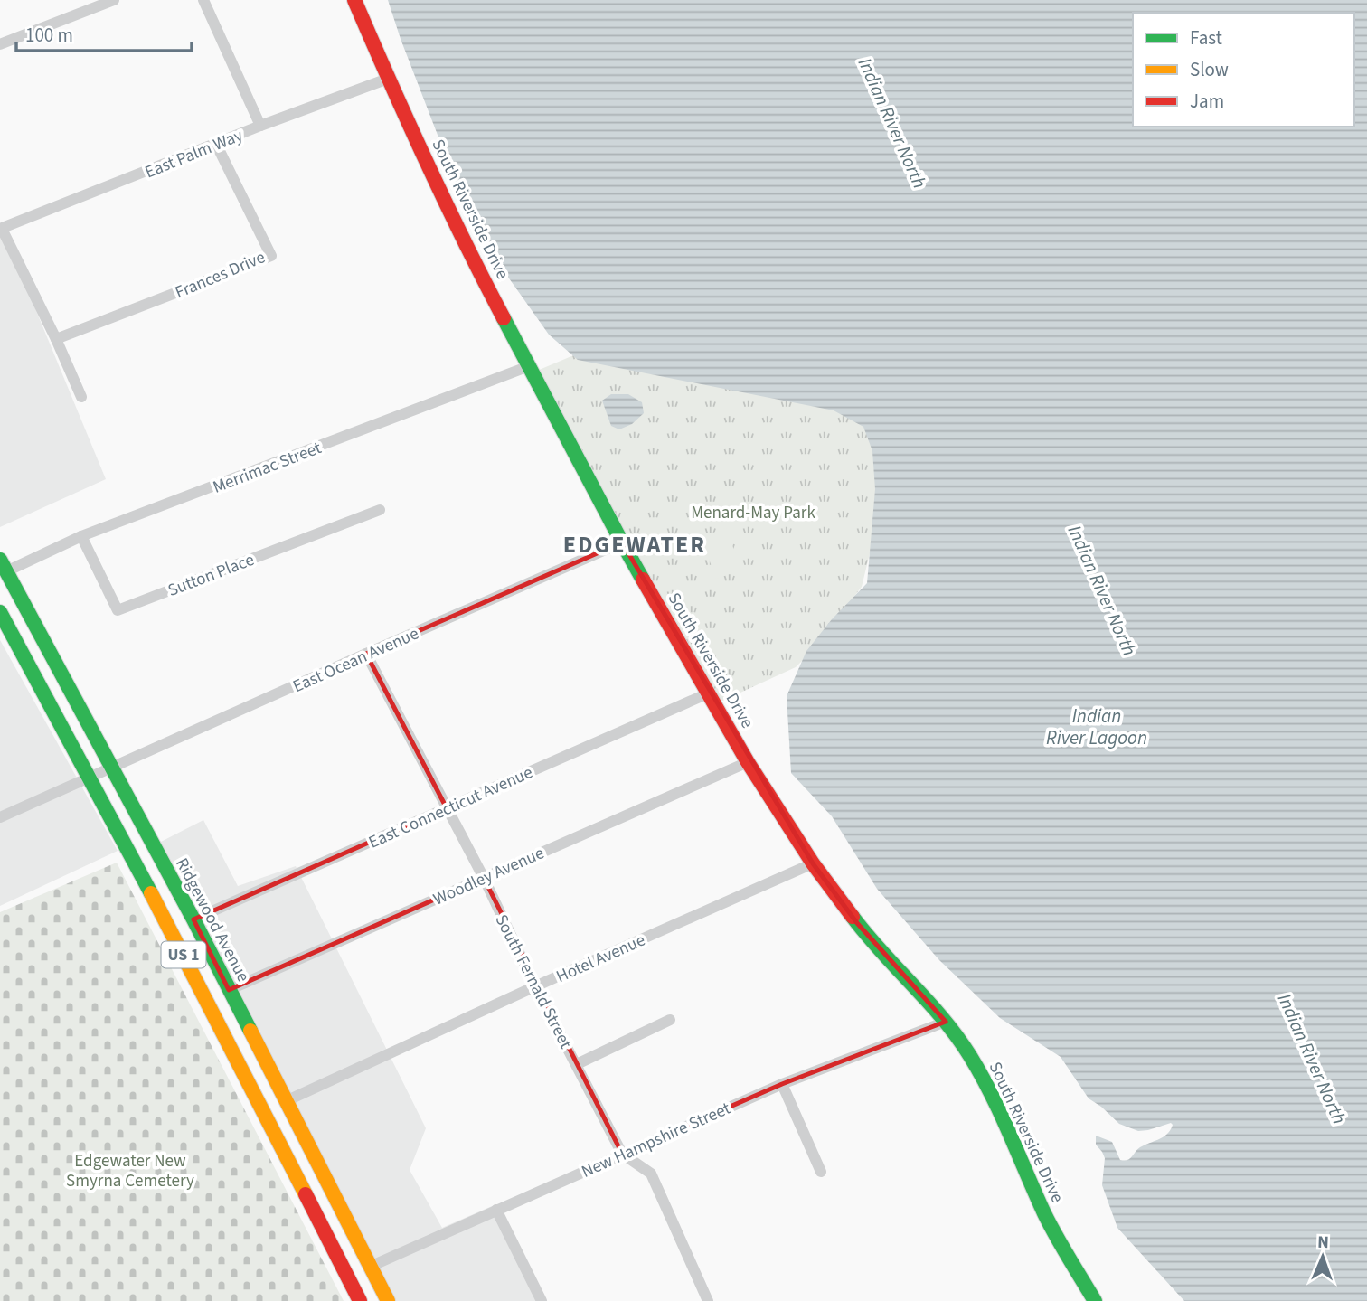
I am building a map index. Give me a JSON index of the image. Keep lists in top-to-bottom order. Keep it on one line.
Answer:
{"streets":{"main road":["South Riverside Drive","Ridgewood Avenue","US 1"],"street":["East Palm Way","Frances Drive","Merrimac Street","Sutton Place","East Ocean Avenue","East Connecticut Avenue","Woodley Avenue","Hotel Avenue","South Fernald Street","New Hampshire Street"]},"crossings":[["East Palm Way","South Riverside Drive"],["East Palm Way","Frances Drive"],["South Riverside Drive","Merrimac Street"],["South Riverside Drive","East Ocean Avenue"],["South Riverside Drive","East Connecticut Avenue"],["South Riverside Drive","Woodley Avenue"],["South Riverside Drive","Hotel Avenue"],["South Riverside Drive","New Hampshire Street"],["Merrimac Street","Sutton Place"],["Merrimac Street","Ridgewood Avenue"],["East Ocean Avenue","Ridgewood Avenue"],["East Ocean Avenue","US 1"],["East Ocean Avenue","South Fernald Street"],["East Connecticut Avenue","Ridgewood Avenue"],["East Connecticut Avenue","South Fernald Street"],["Woodley Avenue","Ridgewood Avenue"],["Woodley Avenue","South Fernald Street"],["Ridgewood Avenue","Hotel Avenue"],["Ridgewood Avenue","New Hampshire Street"],["Hotel Avenue","South Fernald Street"],["South Fernald Street","New Hampshire Street"]],"districts":["EDGEWATER"],"water":["Indian River North","Indian River Lagoon"],"parks":["Menard-May Park","Edgewater New Smyrna Cemetery"],"legend":["Fast","Slow","Jam"],"scale_bar":"100 m","north":"top"}
